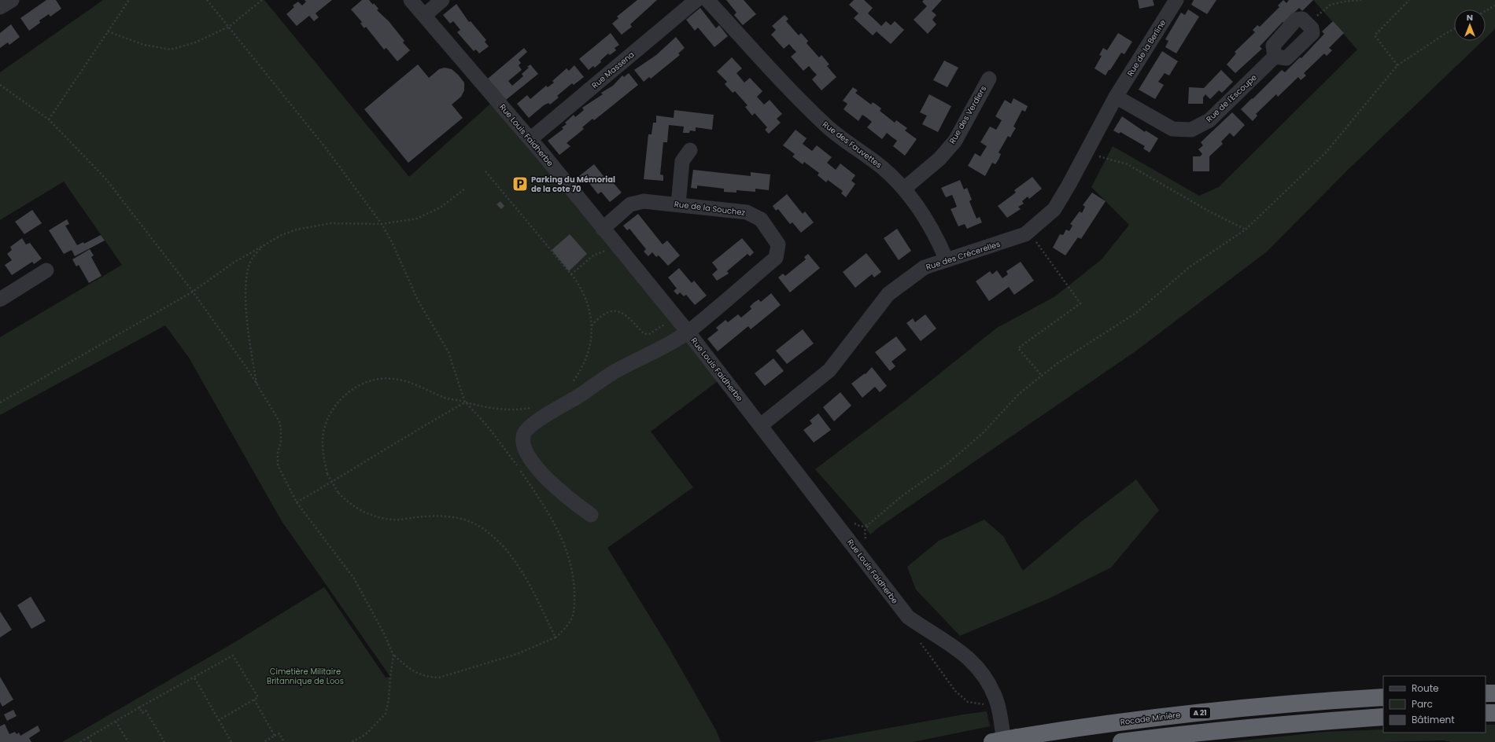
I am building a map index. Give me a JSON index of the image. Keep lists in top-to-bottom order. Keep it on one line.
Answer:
{"streets":{"highway":["A 21","Rocade Minière"],"street":["Rue de la Berline","Rue Massena","Rue de l'Escoupe","Rue des Verdiers","Rue Louis Faidherbe","Rue des Fauvettes","Rue de la Souchez","Rue des Crécerelles"]},"crossings":[["Rue de la Berline","Rue de l'Escoupe"],["Rue de la Berline","Rue des Crécerelles"],["Rue Massena","Rue Louis Faidherbe"],["Rue de l'Escoupe","Rue des Crécerelles"],["Rue des Verdiers","Rue des Fauvettes"],["Rue Louis Faidherbe","Rue de la Souchez"],["Rue Louis Faidherbe","Rue des Crécerelles"],["Rue Louis Faidherbe","Rocade Minière"],["Rue des Fauvettes","Rue des Crécerelles"]],"parks":["Cimetière Militaire Britannique de Loos"],"places":{"parking":["Parking du Mémorial de la cote 70"]},"legend":["Route","Parc","Bâtiment"],"north":"top"}
